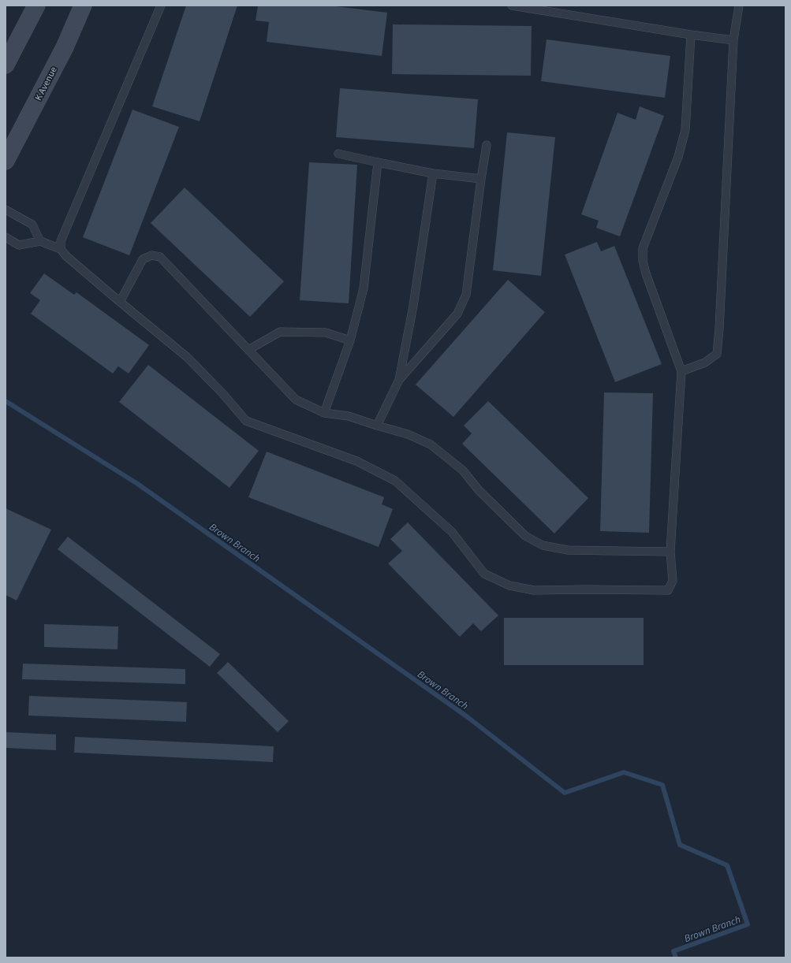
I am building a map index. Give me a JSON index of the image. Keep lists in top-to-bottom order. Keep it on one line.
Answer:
{"streets":{"main road":["K Avenue"]},"water":["Brown Branch"]}
